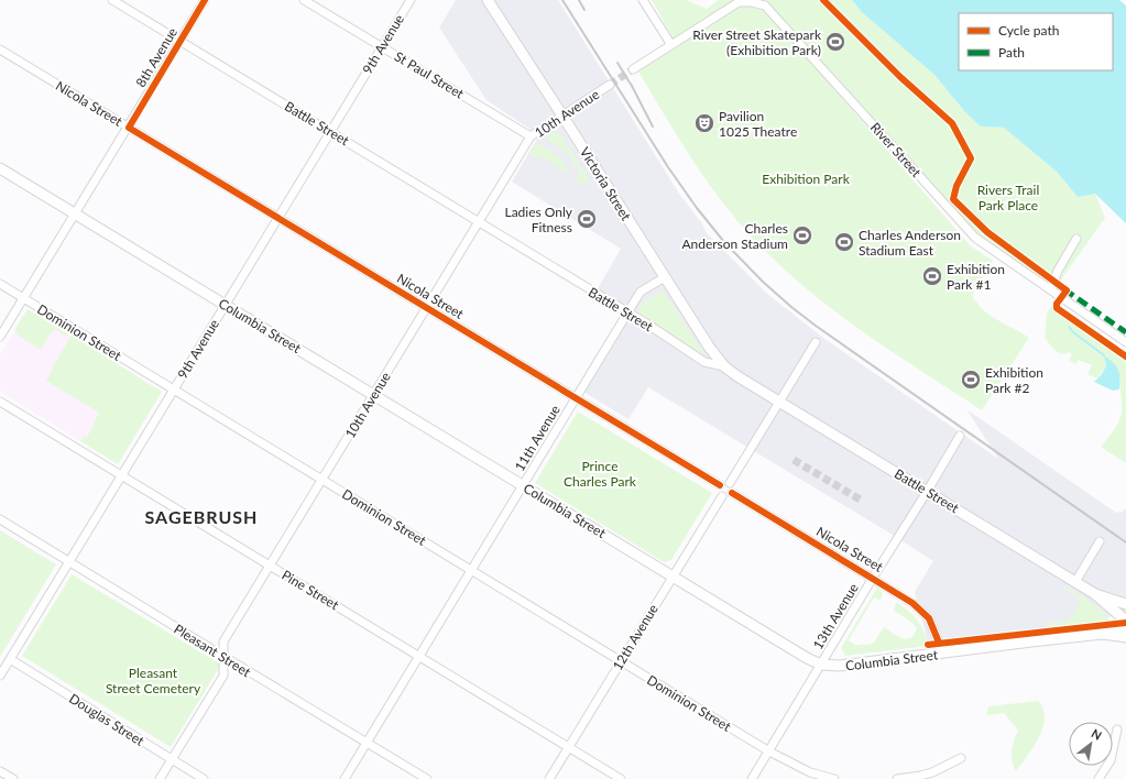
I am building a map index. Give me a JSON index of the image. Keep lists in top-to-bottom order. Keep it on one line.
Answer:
{"streets":{"main road":["Battle Street","Victoria Street","Columbia Street"],"street":["9th Avenue","8th Avenue","St Paul Street","Nicola Street","10th Avenue","River Street","Dominion Street","11th Avenue","Pine Street","13th Avenue","12th Avenue","Pleasant Street","Douglas Street"]},"crossings":[["9th Avenue","St Paul Street"],["9th Avenue","Nicola Street"],["9th Avenue","Battle Street"],["9th Avenue","Columbia Street"],["9th Avenue","Dominion Street"],["9th Avenue","Pine Street"],["9th Avenue","Pleasant Street"],["9th Avenue","Douglas Street"],["8th Avenue","Nicola Street"],["8th Avenue","Battle Street"],["8th Avenue","Columbia Street"],["8th Avenue","Dominion Street"],["St Paul Street","10th Avenue"],["Nicola Street","10th Avenue"],["Nicola Street","Columbia Street"],["Nicola Street","11th Avenue"],["Nicola Street","13th Avenue"],["Nicola Street","12th Avenue"],["10th Avenue","Battle Street"],["10th Avenue","Victoria Street"],["10th Avenue","Columbia Street"],["10th Avenue","Dominion Street"],["10th Avenue","Pine Street"],["10th Avenue","Pleasant Street"],["10th Avenue","Douglas Street"],["Battle Street","Victoria Street"],["Battle Street","11th Avenue"],["Battle Street","13th Avenue"],["Victoria Street","11th Avenue"],["Columbia Street","11th Avenue"],["Columbia Street","13th Avenue"],["Columbia Street","12th Avenue"],["Dominion Street","11th Avenue"],["Dominion Street","13th Avenue"],["Dominion Street","12th Avenue"],["11th Avenue","Pine Street"],["11th Avenue","Pleasant Street"],["Pine Street","12th Avenue"]],"districts":["SAGEBRUSH"],"parks":["Exhibition Park","Rivers Trail Park Place","Prince Charles Park","Pleasant Street Cemetery"],"places":{"sports":["River Street Skatepark (Exhibition Park)","Ladies Only Fitness","Charles Anderson Stadium","Charles Anderson Stadium East","Exhibition Park #1","Exhibition Park #2"],"theatre":["Pavilion 1025 Theatre"]},"legend":["Cycle path","Path"],"north":"top right"}
